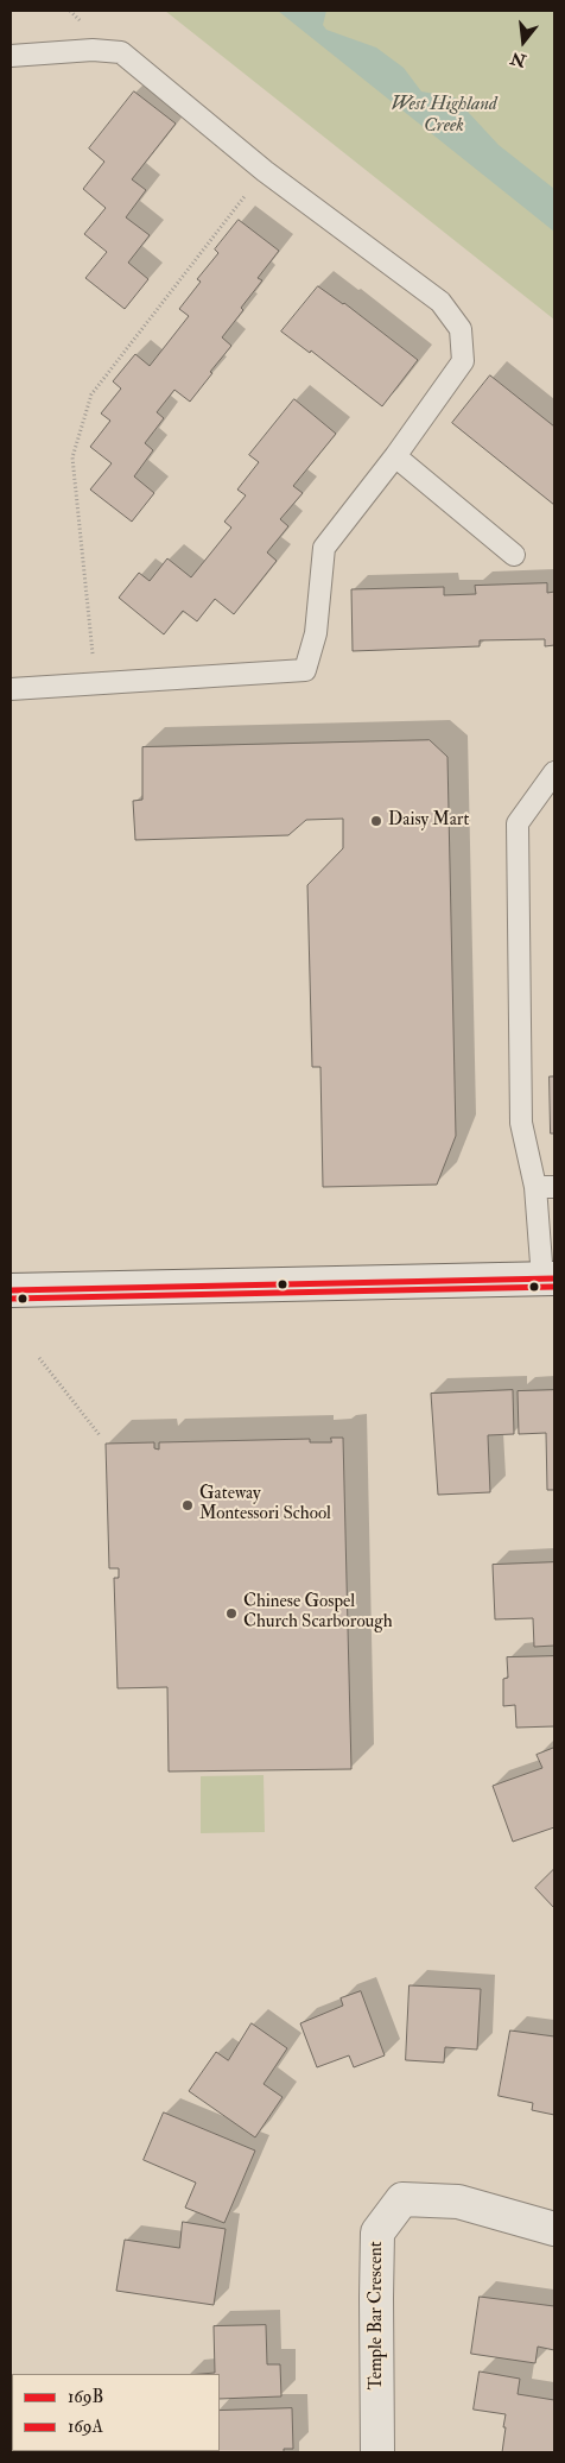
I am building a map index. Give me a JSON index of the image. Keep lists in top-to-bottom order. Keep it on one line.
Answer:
{"streets":{"street":["Temple Bar Crescent"]},"water":["West Highland Creek"],"places":["Daisy Mart","Gateway Montessori School","Chinese Gospel Church Scarborough"],"lines":["transit line 169B","transit line 169A"],"legend":["169B","169A"],"north":"bottom"}
